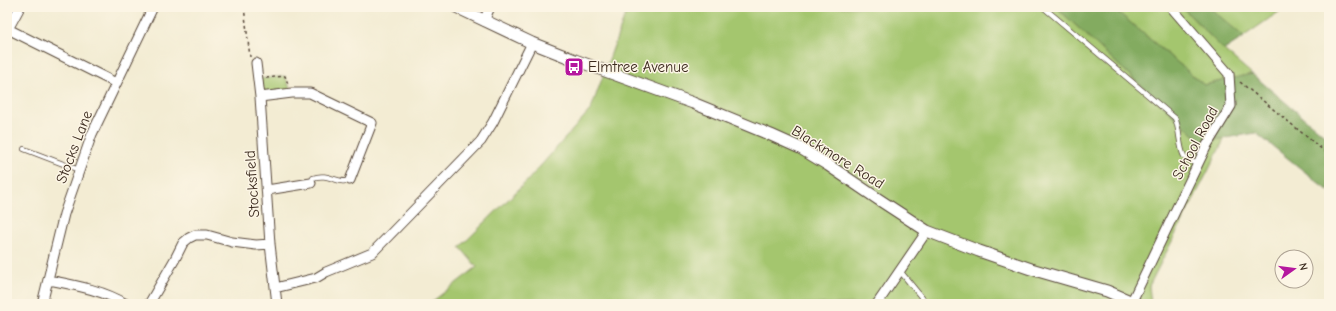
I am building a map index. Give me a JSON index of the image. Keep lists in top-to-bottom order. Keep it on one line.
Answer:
{"streets":{"street":["School Road","Stocks Lane","Blackmore Road","Stocksfield"]},"crossings":[["School Road","Blackmore Road"]],"places":{"bus stop":["Elmtree Avenue"]},"north":"right"}
